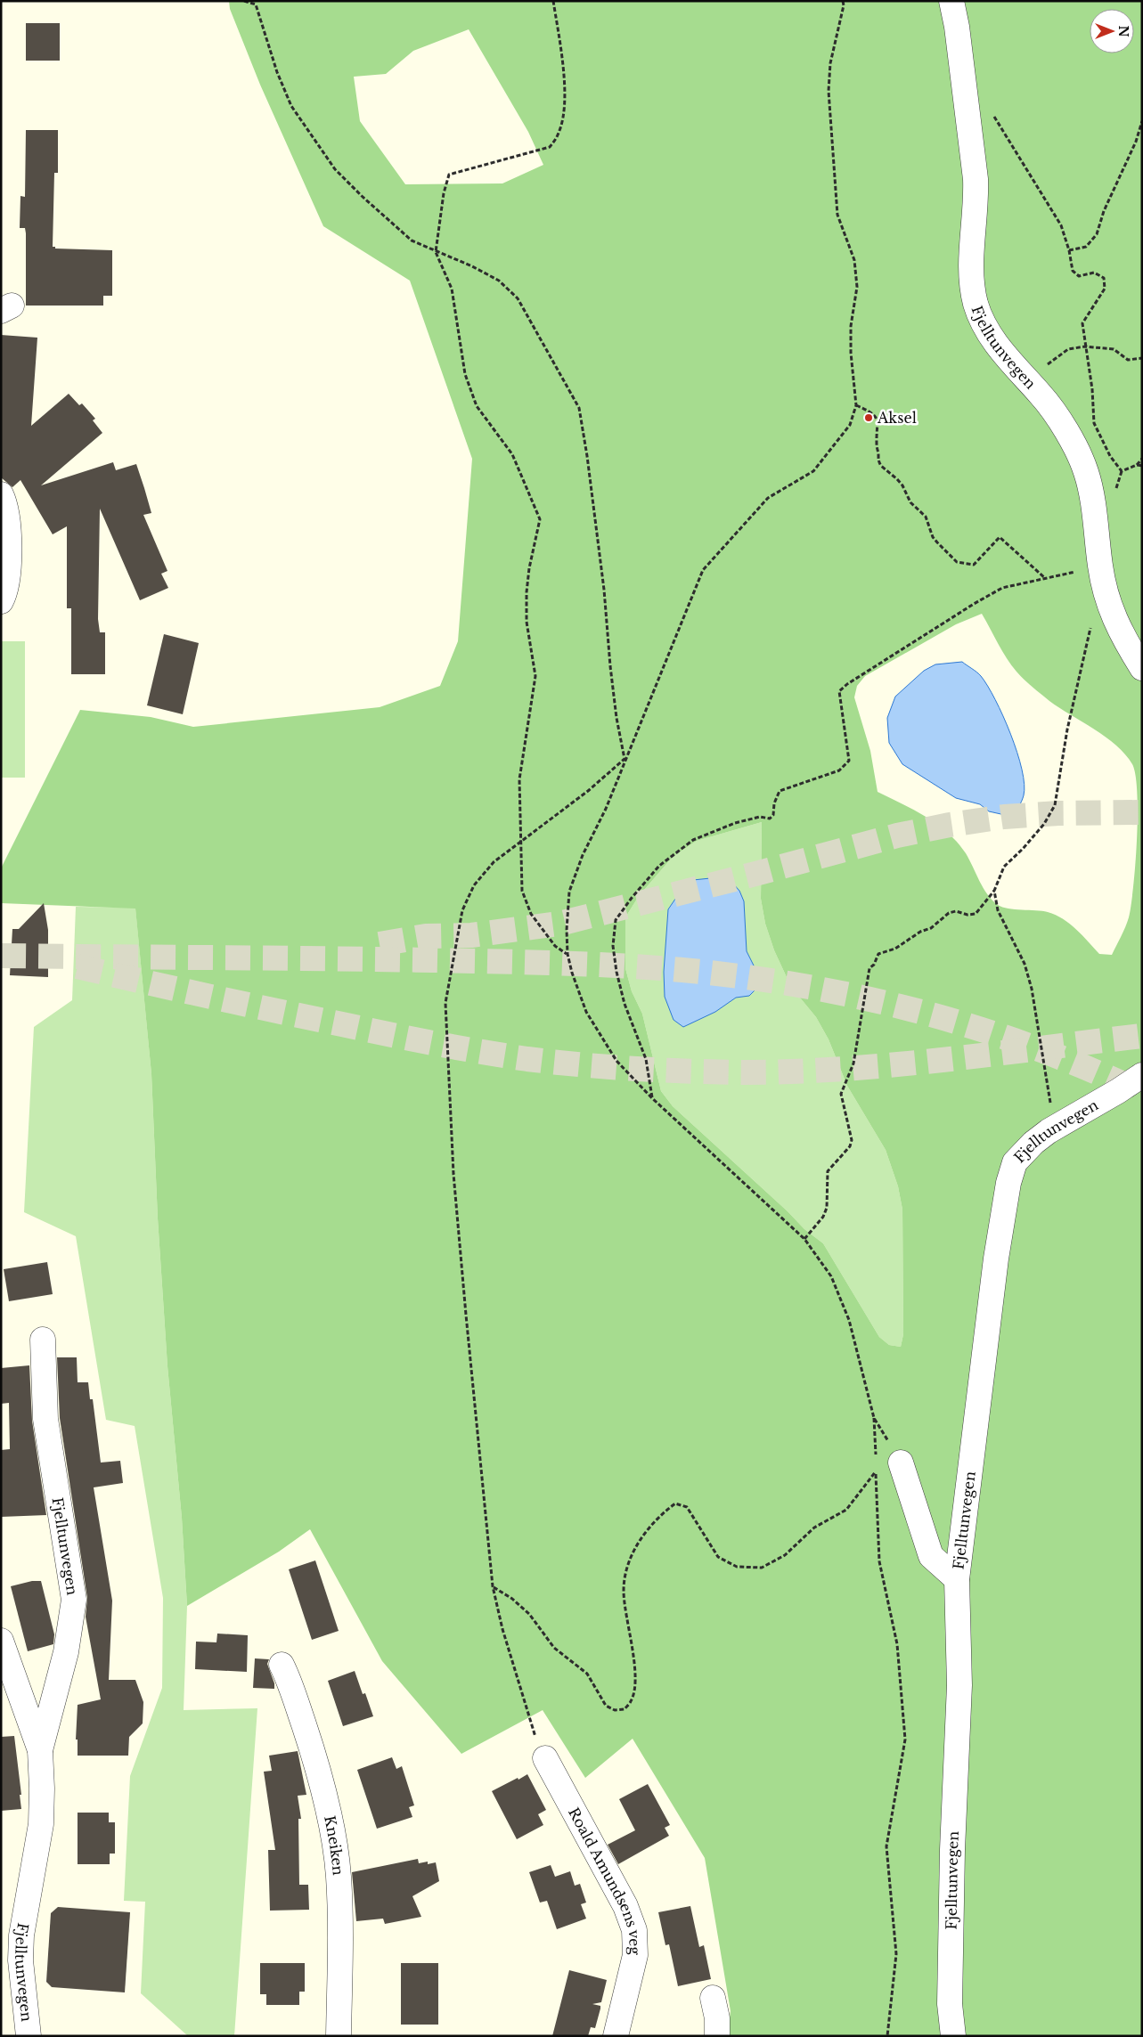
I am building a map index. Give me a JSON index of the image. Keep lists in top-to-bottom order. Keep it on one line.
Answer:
{"streets":{"street":["Fjelltunvegen","Kneiken","Roald Amundsens veg"]},"places":["Aksel"],"north":"right"}
